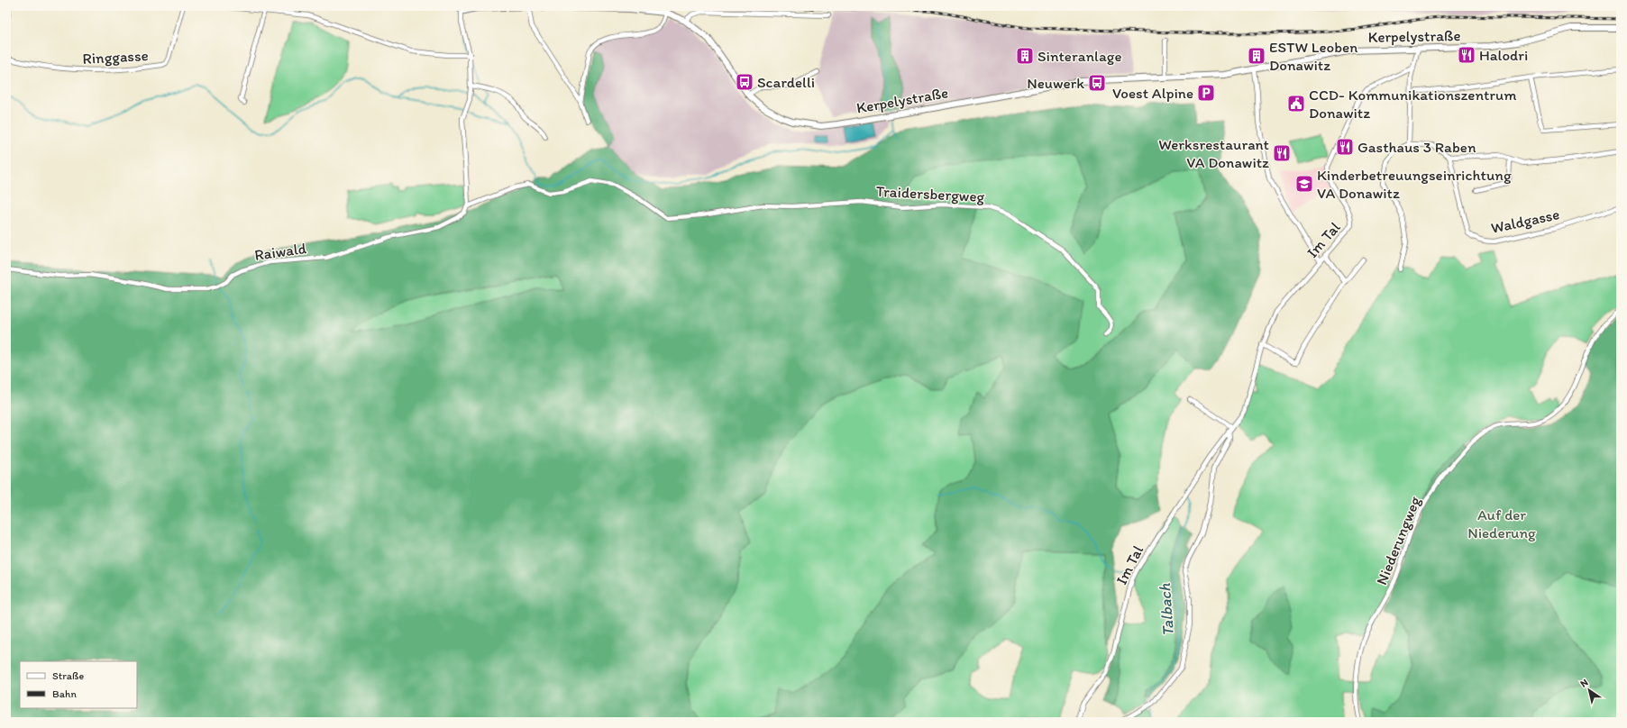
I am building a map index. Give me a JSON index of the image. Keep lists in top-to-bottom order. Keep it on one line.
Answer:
{"streets":{"main road":["Kerpelystraße"],"street":["Ringgasse","Traidersbergweg","Waldgasse","Im Tal","Raiwald","Niederungweg"]},"crossings":[["Traidersbergweg","Raiwald"]],"water":["Talbach"],"parks":["Auf der Niederung"],"places":{"restaurant":["Halodri","Gasthaus 3 Raben","Werksrestaurant VA Donawitz"],"building":["Sinteranlage","ESTW Leoben Donawitz"],"bus stop":["Scardelli","Neuwerk"],"parking":["Voest Alpine"],"public building":["CCD- Kommunikationszentrum Donawitz"],"school or university":["Kinderbetreuungseinrichtung VA Donawitz"]},"legend":["Straße","Bahn"],"north":"top left"}
